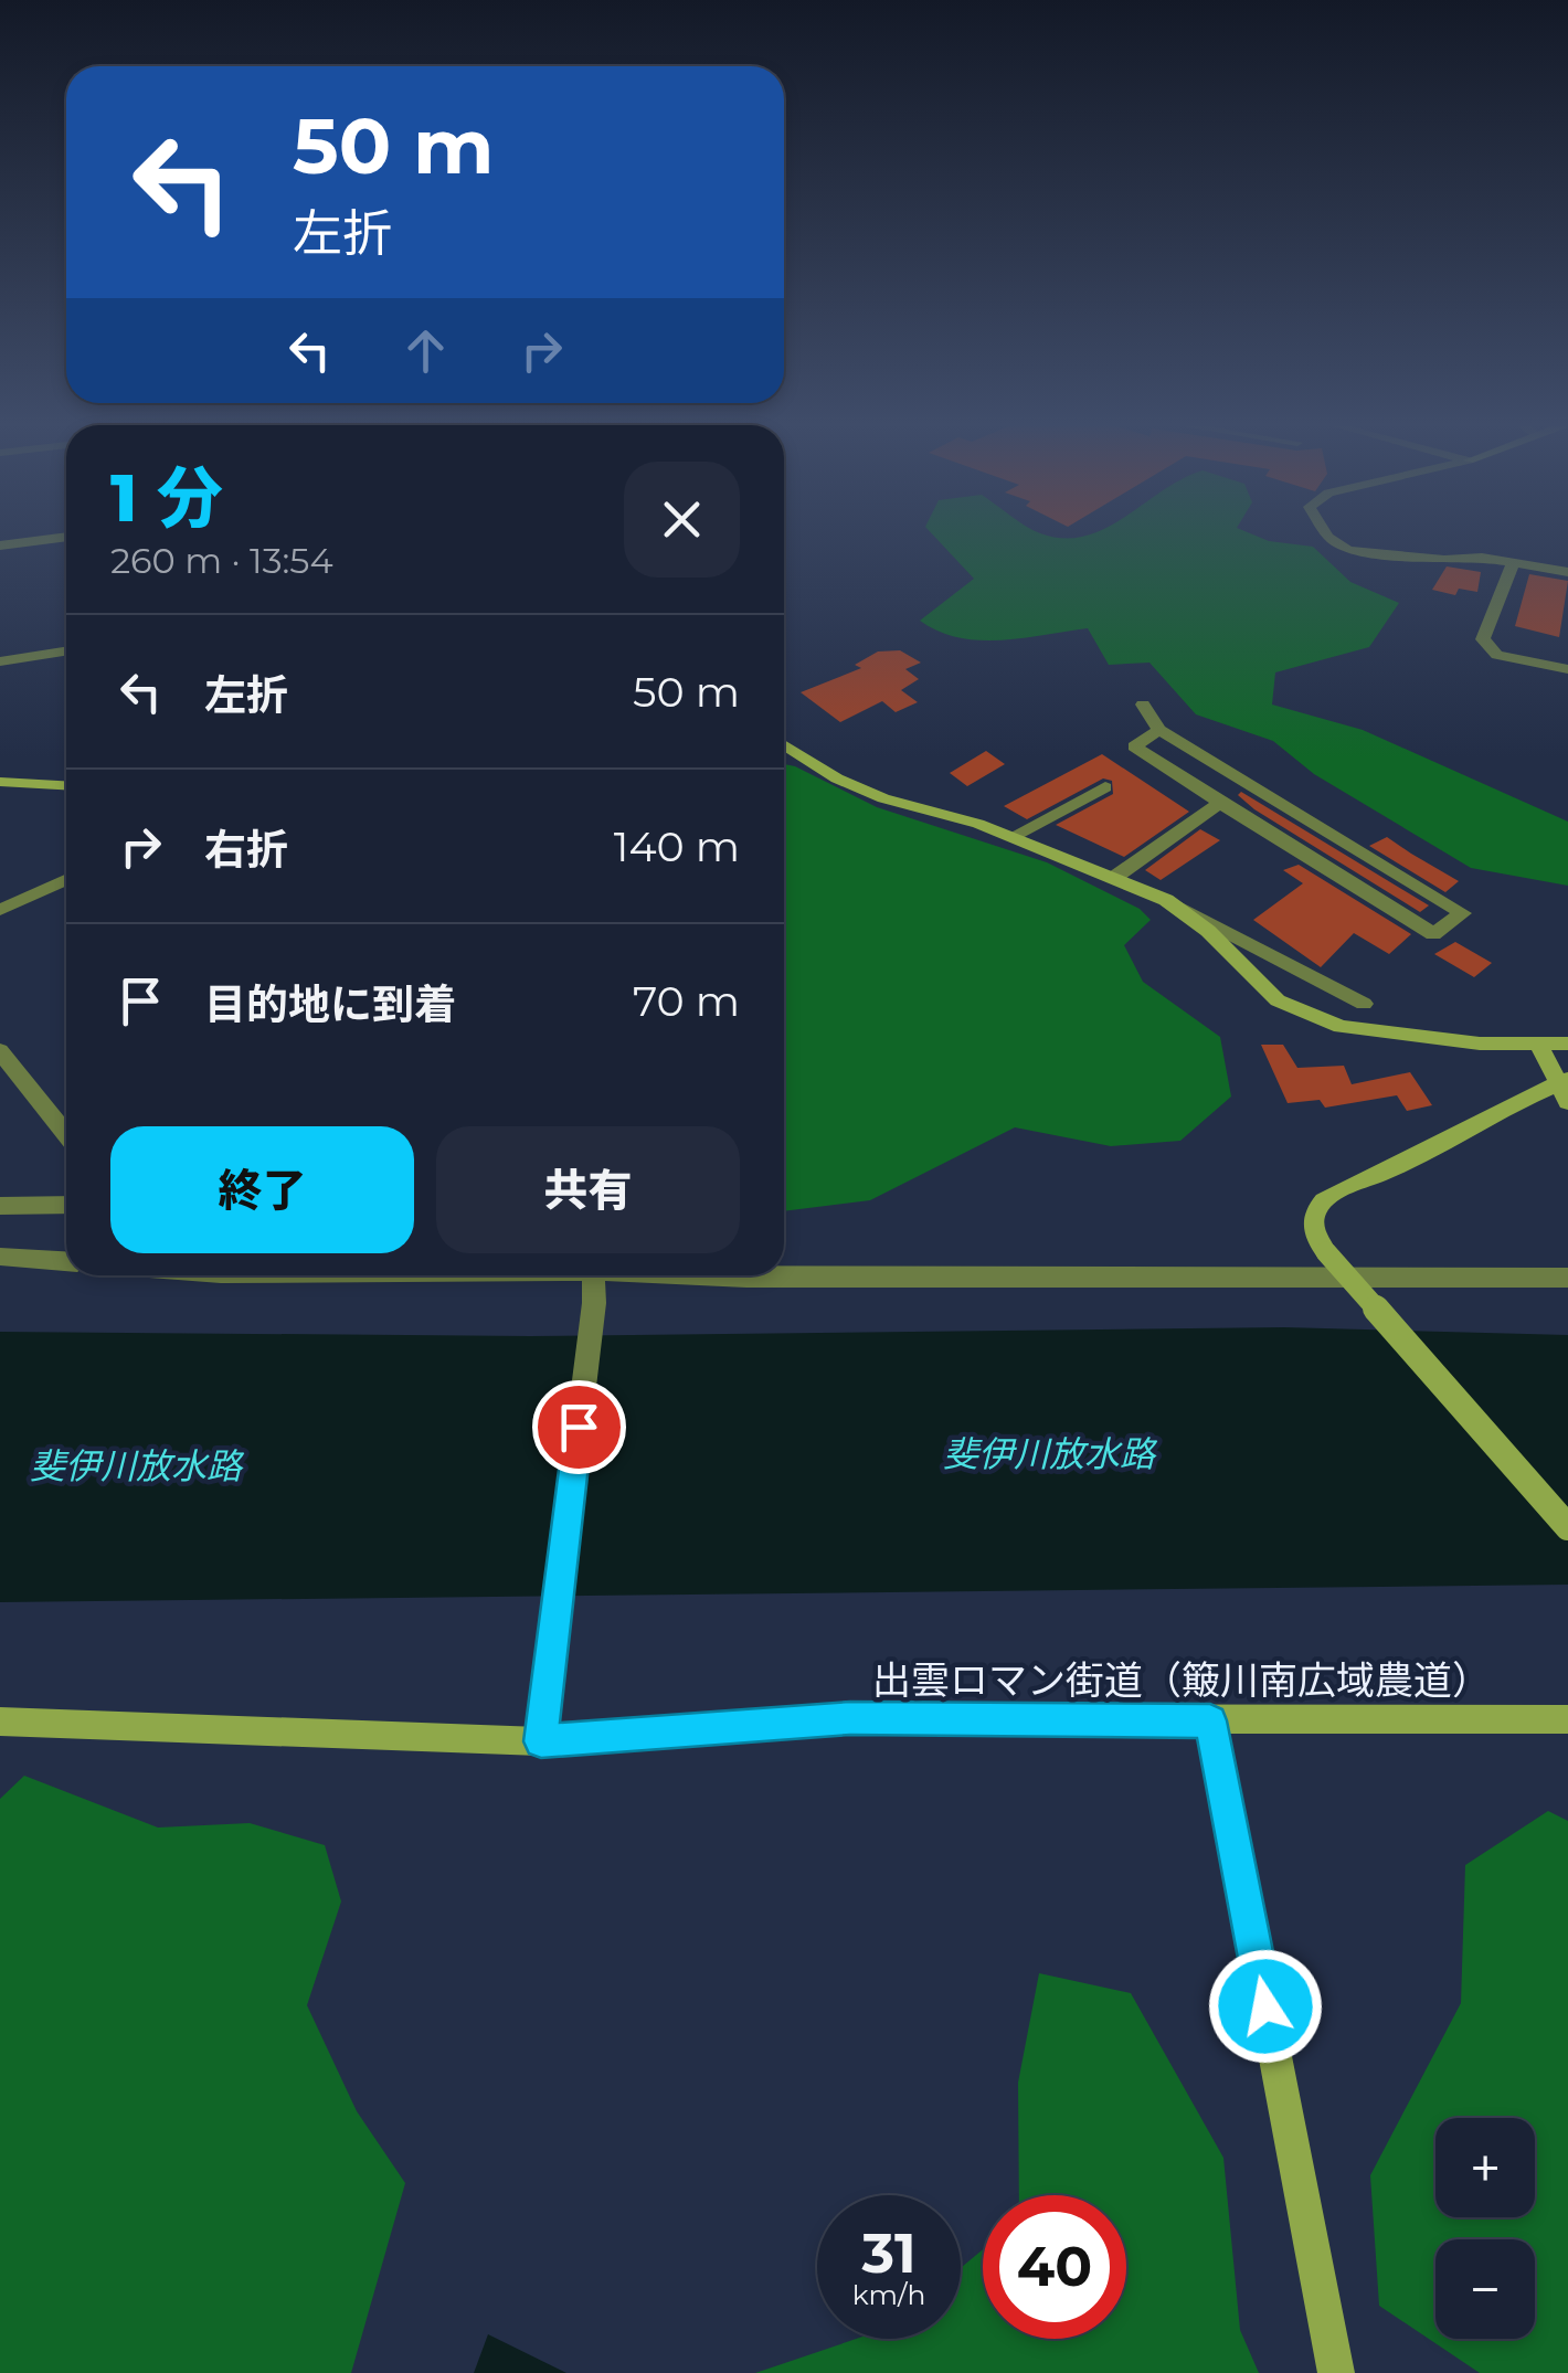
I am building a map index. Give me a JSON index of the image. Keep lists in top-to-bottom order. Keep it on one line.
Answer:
{"streets":{"street":["出雲ロマン街道（簸川南広域農道）"]},"water":["斐伊川放水路"],"page":{"turn":["50 m","左折"],"heading":["1 分","260 m · 13:54"],"list":[{"name":"左折","value":"50 m"},{"name":"右折","value":"140 m"},{"name":"目的地に到着","value":"70 m"}],"buttons":["終了","共有"],"map_buttons":["+","−"],"speed":"31 km/h","limit":"40"}}
